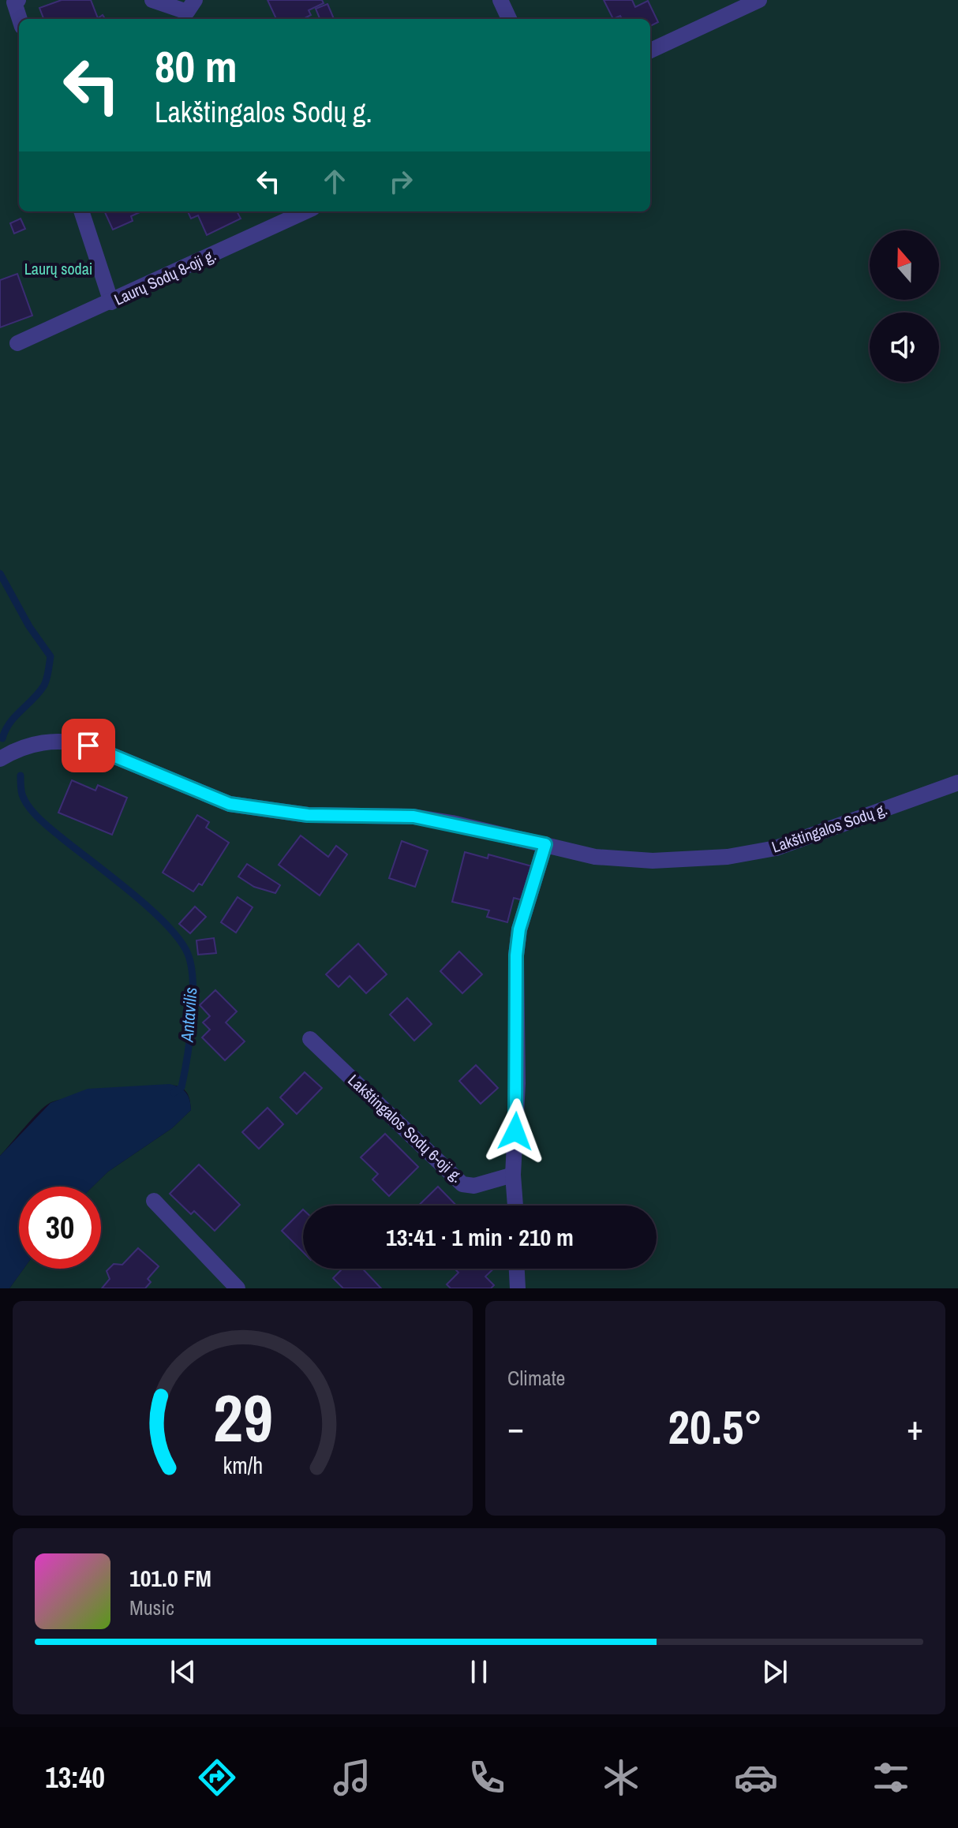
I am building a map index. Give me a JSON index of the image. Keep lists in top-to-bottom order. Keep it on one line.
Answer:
{"streets":{"street":["Laurų Sodų 8-oji g.","Lakštingalos Sodų g.","Lakštingalos Sodų 6-oji g."]},"water":["Antavilis"],"parks":["Laurų sodai"],"north":"top","page":{"turn":["80 m","Lakštingalos Sodų g."],"limit":"30","trip":"13:41 · 1 min · 210 m","tile":"Climate","heat":["−","20.5°","+"],"song":["101.0 FM","Music"],"tabs":"13:40","gauge":["29","km/h"]}}
